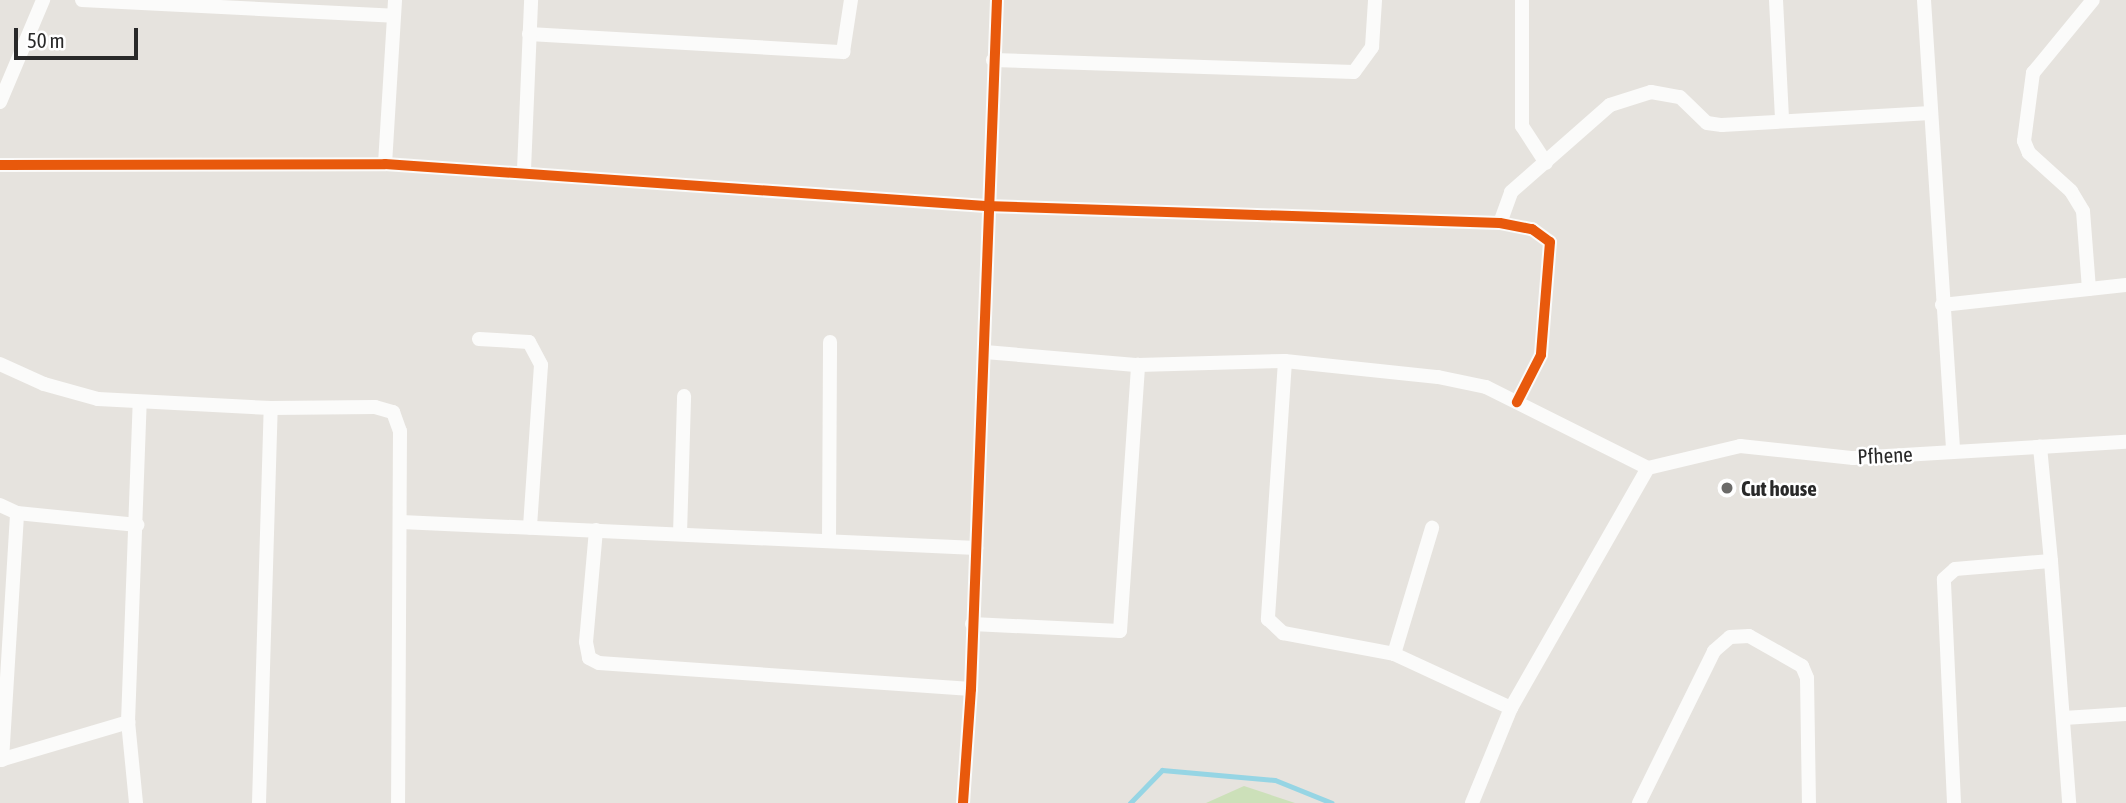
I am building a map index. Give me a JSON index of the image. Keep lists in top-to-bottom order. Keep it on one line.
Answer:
{"streets":{"street":["Pfhene"]},"places":["Cut house"],"scale_bar":"50 m"}
